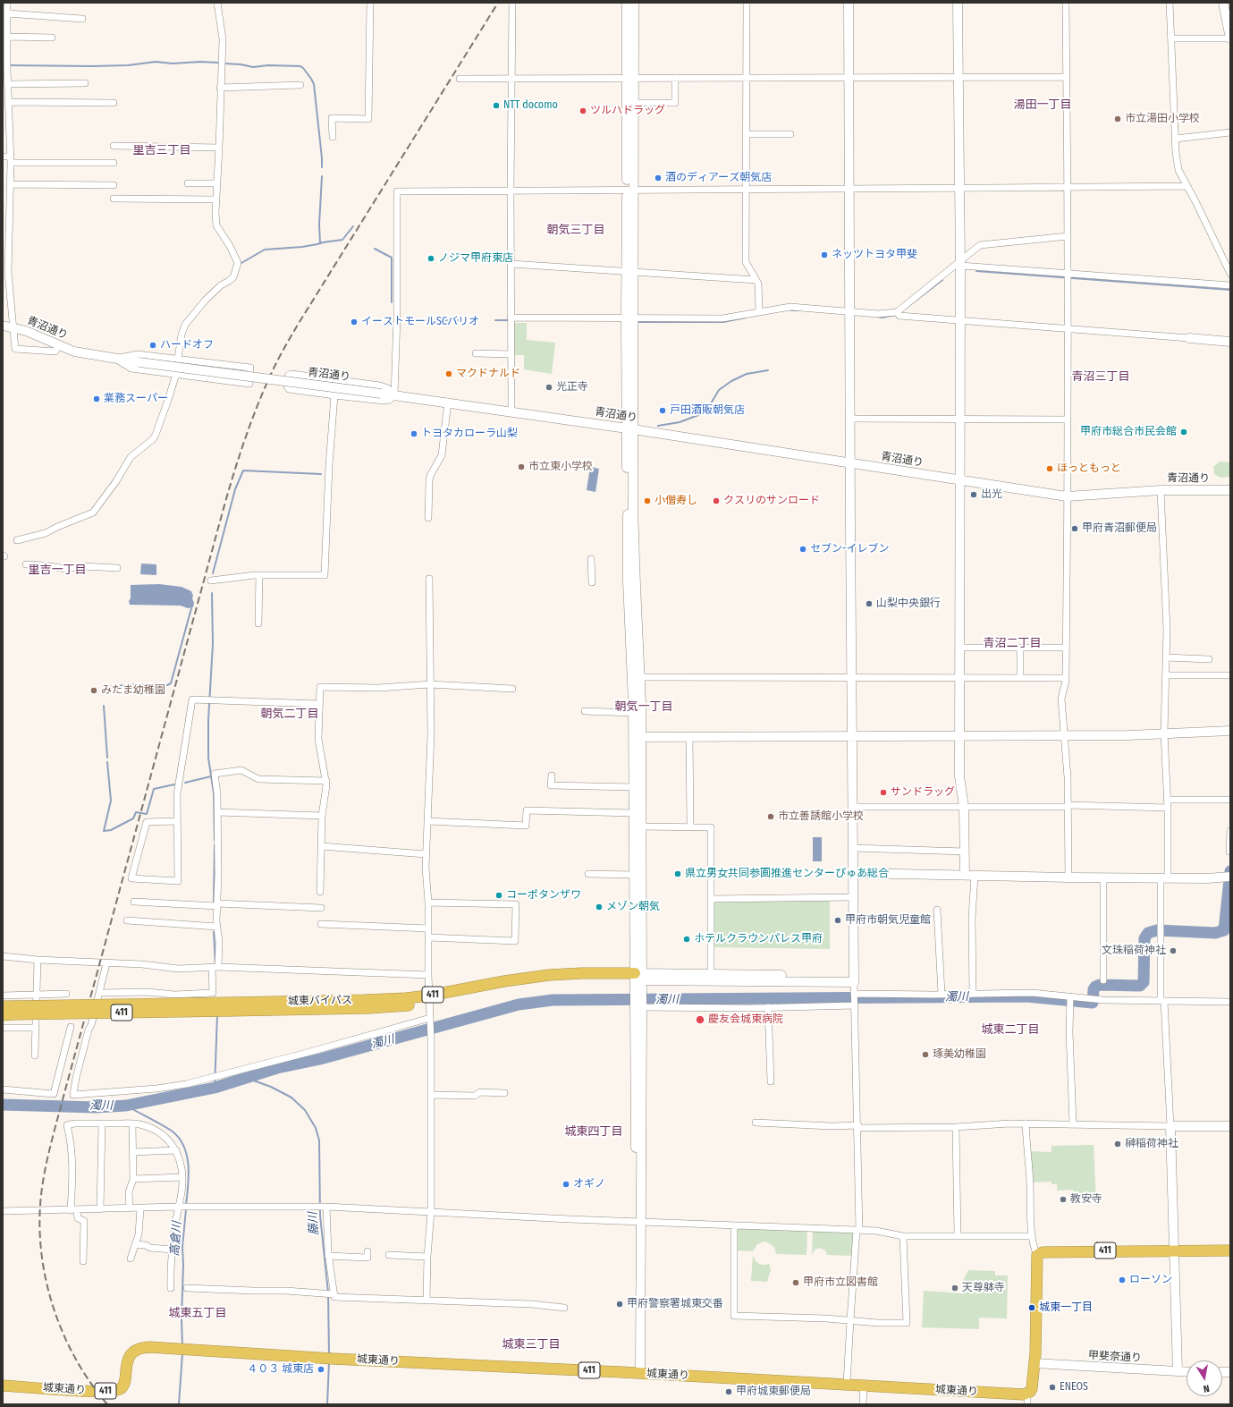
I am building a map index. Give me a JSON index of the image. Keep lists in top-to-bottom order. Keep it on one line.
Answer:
{"streets":{"highway":["411","城東バイパス","城東通り"],"street":["青沼通り","甲斐奈通り"]},"crossings":[["411","城東通り"],["甲斐奈通り","城東通り"]],"districts":["湯田一丁目","里吉三丁目","朝気三丁目","青沼三丁目","里吉一丁目","青沼二丁目","朝気一丁目","朝気二丁目","城東二丁目","城東四丁目","城東五丁目","城東三丁目"],"water":["濁川","藤川","高倉川"],"places":["NTT docomo","ツルハドラッグ","市立湯田小学校","酒のディアーズ朝気店","ネッツトヨタ甲斐","ノジマ甲府東店","イーストモールSCバリオ","ハードオフ","マクドナルド","光正寺","業務スーパー","戸田酒販朝気店","甲府市総合市民会館","トヨタカローラ山梨","市立東小学校","ほっともっと","出光","小僧寿し","クスリのサンロード","甲府青沼郵便局","セブン-イレブン","山梨中央銀行","みたま幼稚園","サンドラッグ","市立善誘館小学校","県立男女共同参画推進センターぴゅあ総合","コーポタンザワ","メゾン朝気","甲府市朝気児童館","ホテルクラウンパレス甲府","文珠稲荷神社","慶友会城東病院","琢美幼稚園","榊稲荷神社","オギノ","教安寺","ローソン","甲府市立図書館","天尊躰寺","甲府警察署城東交番","城東一丁目","４０３ 城東店","ENEOS","甲府城東郵便局"],"north":"bottom"}
